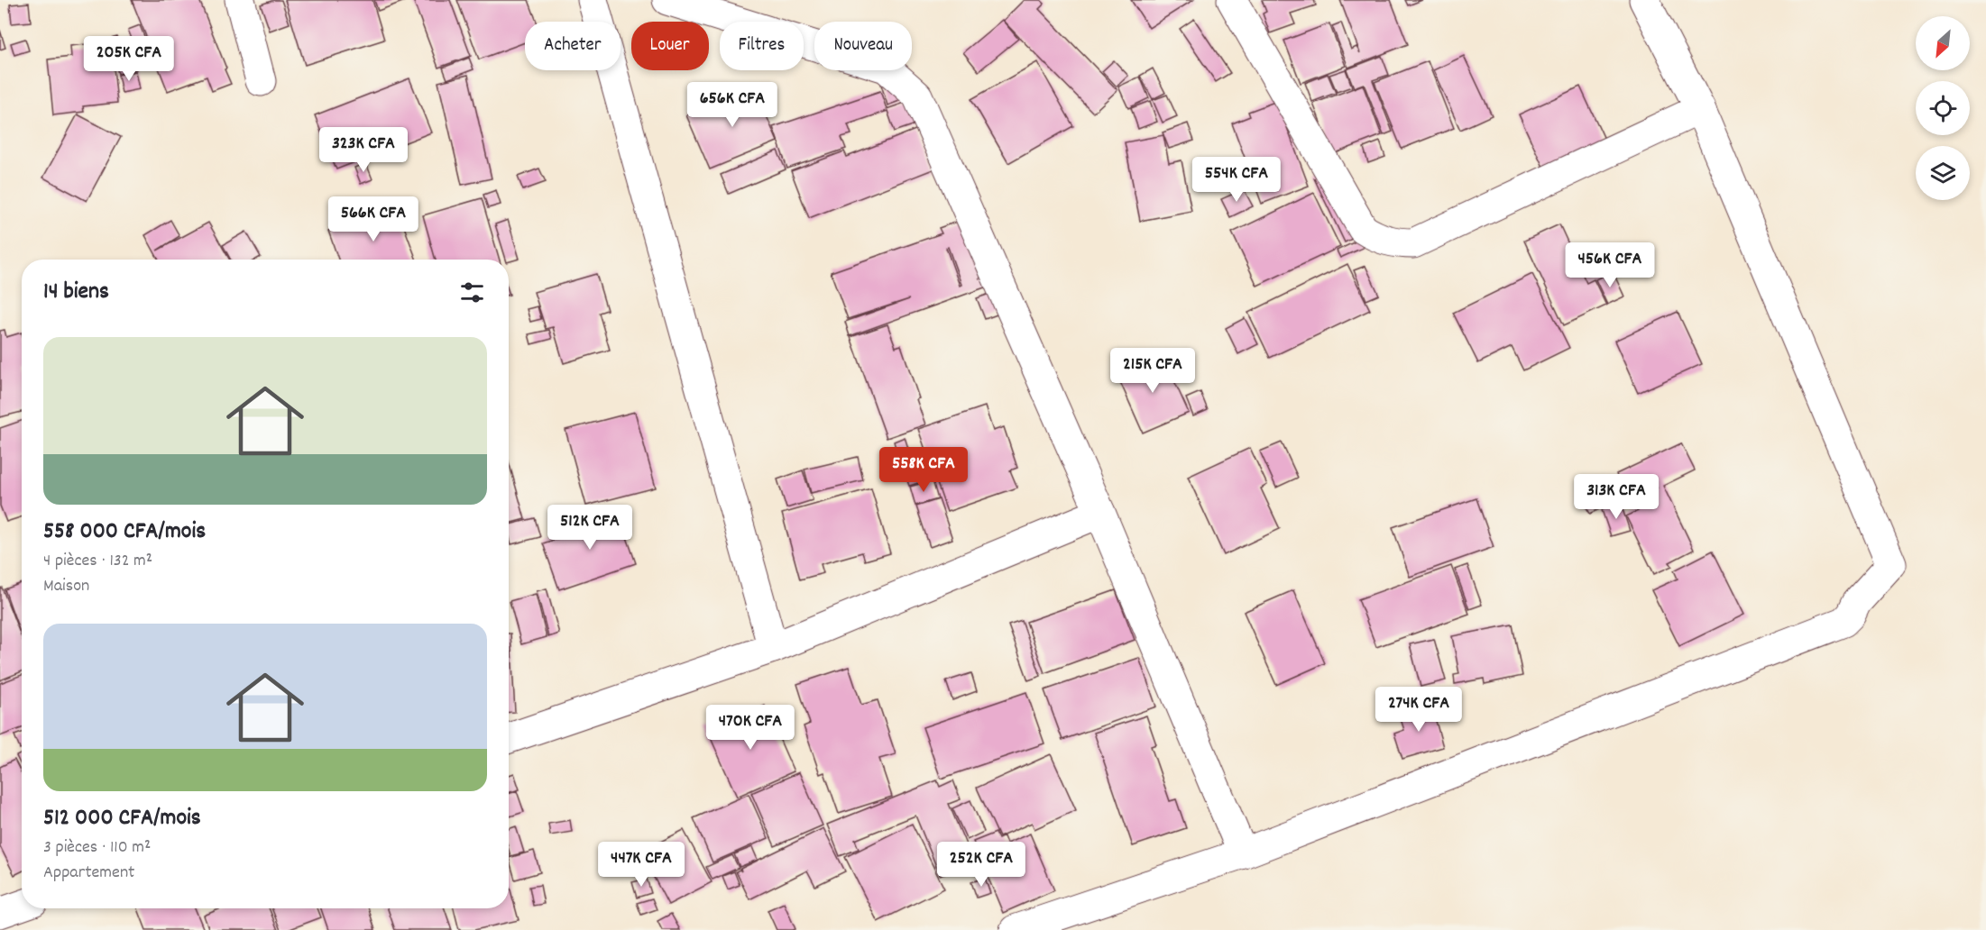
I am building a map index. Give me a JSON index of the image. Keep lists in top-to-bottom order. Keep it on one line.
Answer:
{"north":"bottom left","page":{"chip":["Acheter","Louer","Filtres","Nouveau"],"price":["205K CFA","656K CFA","323K CFA","554K CFA","566K CFA","456K CFA","215K CFA","558K CFA","313K CFA","512K CFA","274K CFA","470K CFA","447K CFA","252K CFA"],"heading":"14 biens","list":[{"name":"558 000 CFA/mois","note":"4 pièces · 132 m² · Maison"},{"name":"512 000 CFA/mois","note":"3 pièces · 110 m² · Appartement"}]}}
